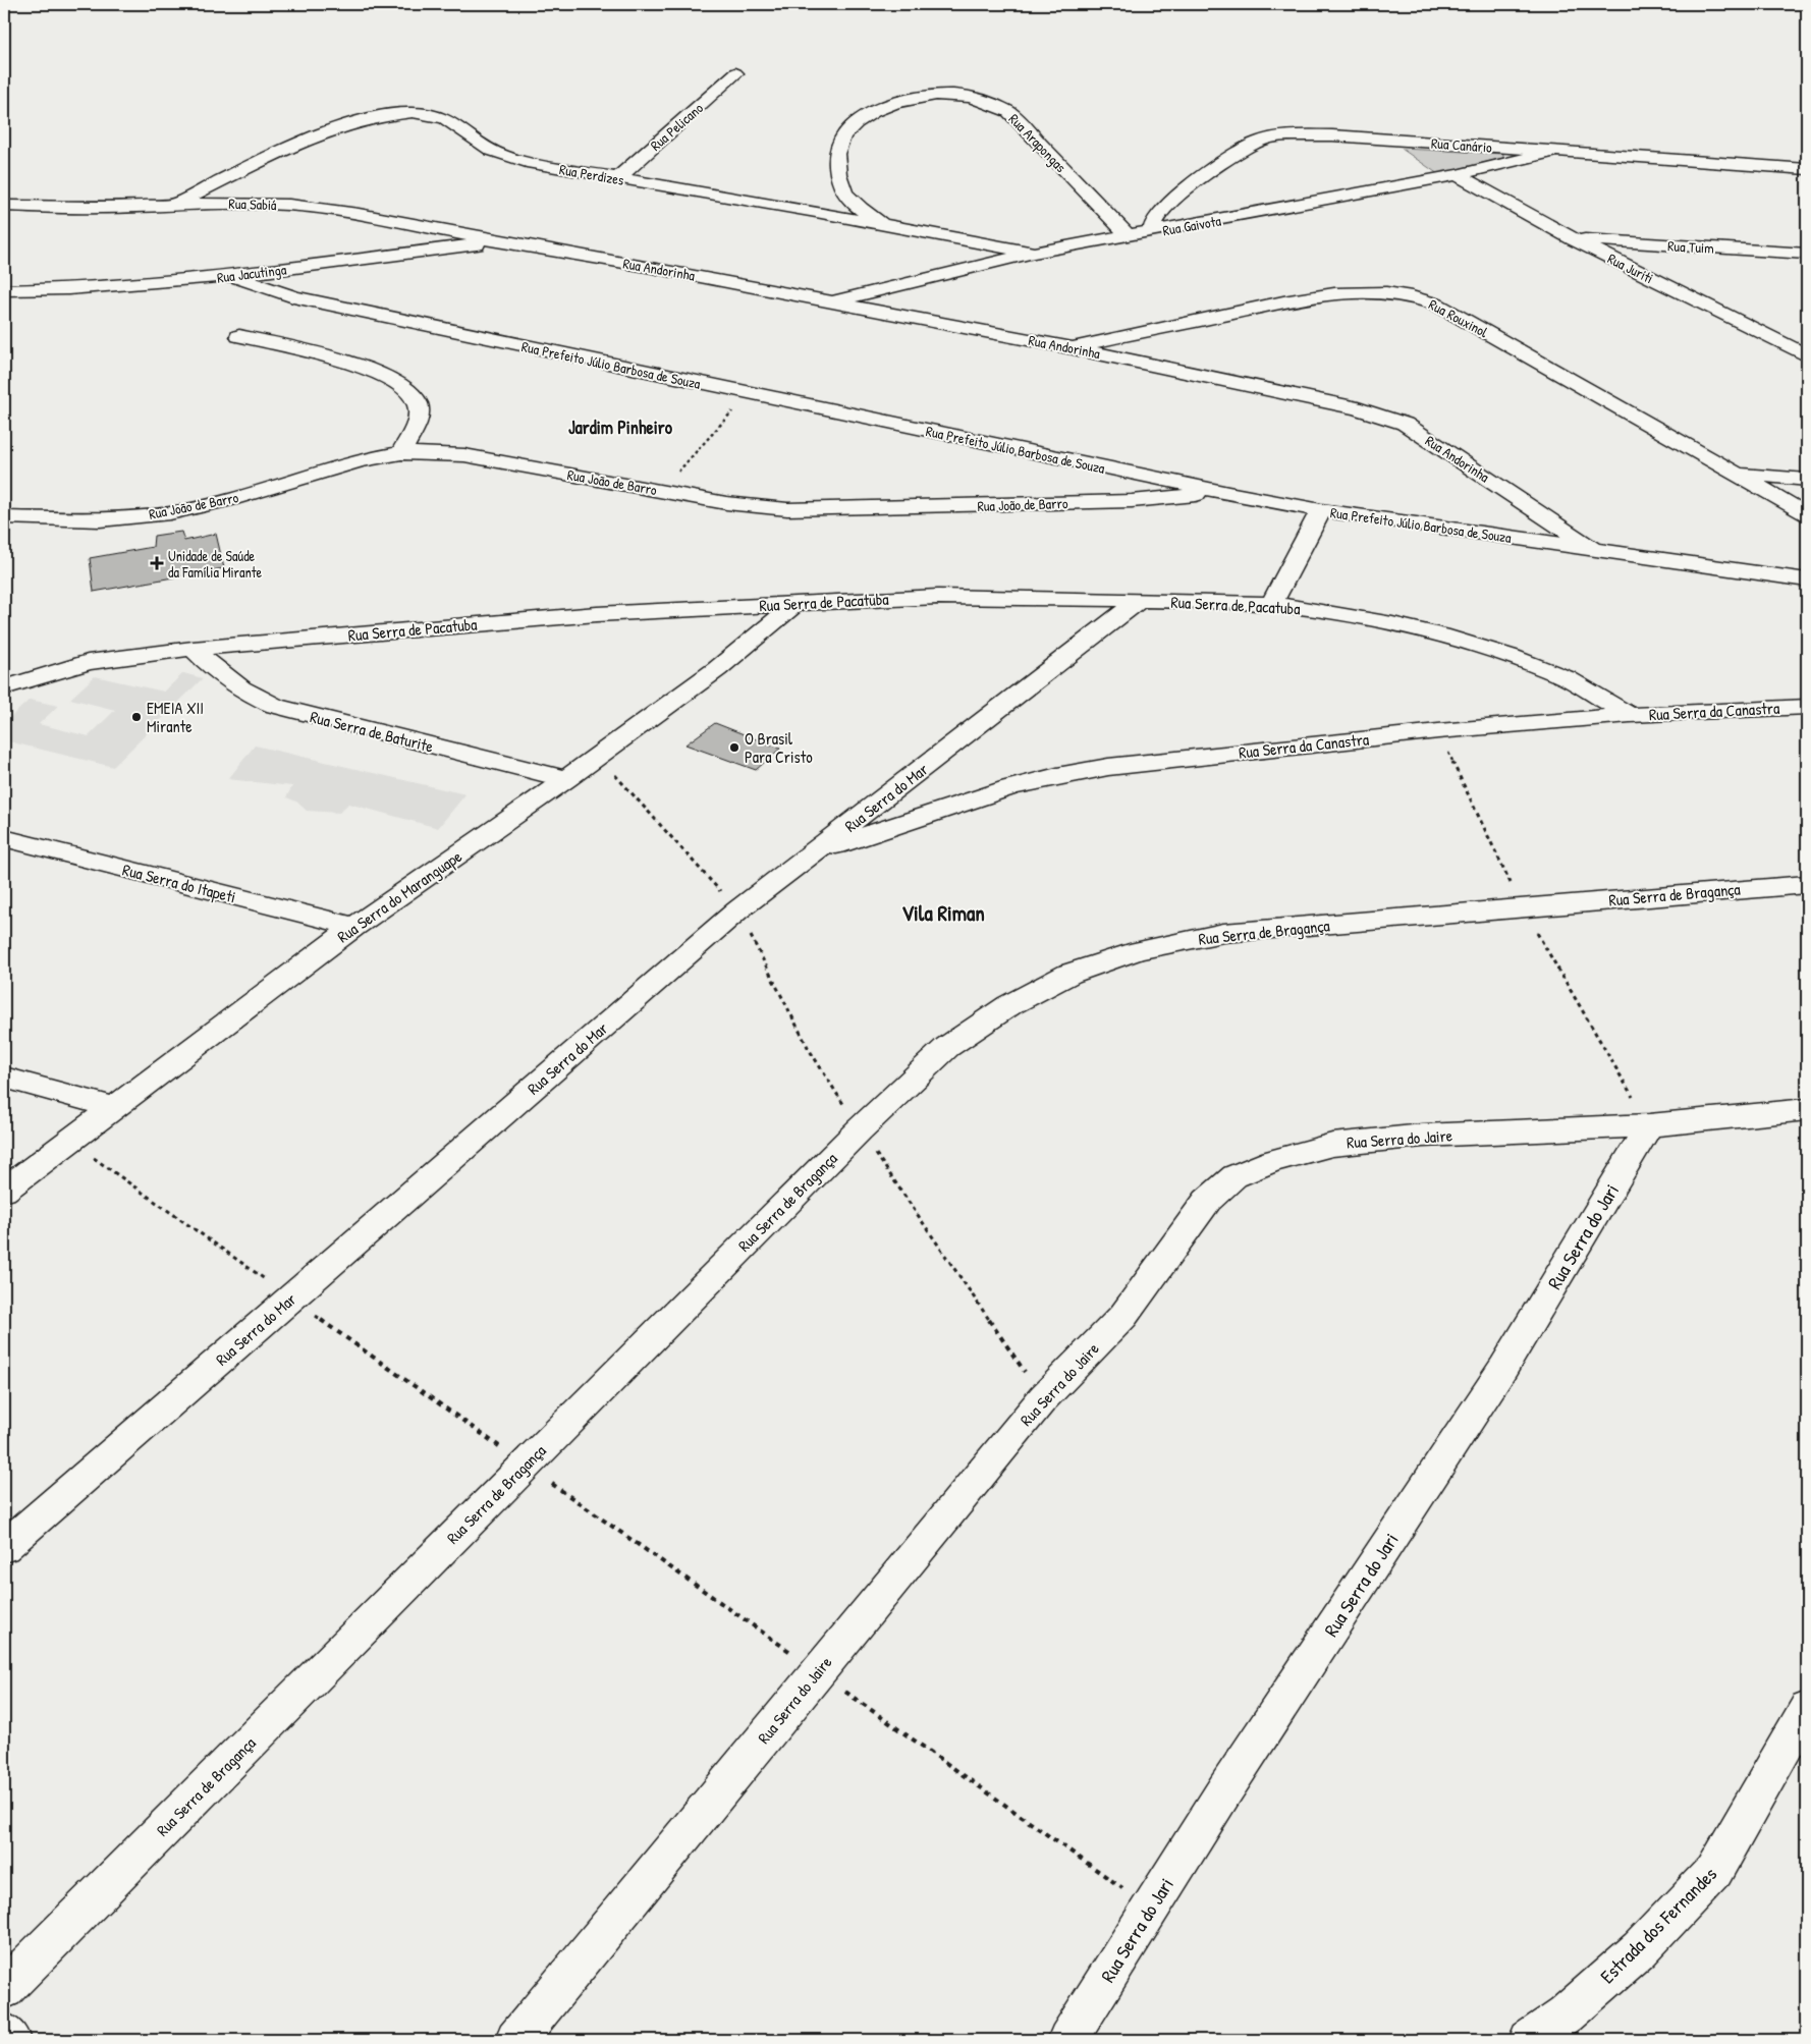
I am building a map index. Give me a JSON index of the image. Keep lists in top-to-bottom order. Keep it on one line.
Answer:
{"streets":{"street":["Rua Pelicano","Rua Arapongas","Rua Canário","Rua Perdizes","Rua Sabiá","Rua Gaivota","Rua Tuim","Rua Juriti","Rua Andorinha","Rua Jacutinga","Rua Rouxinol","Rua Prefeito Júlio Barbosa de Souza","Rua João de Barro","Rua Serra de Pacatuba","Rua Serra da Canastra","Rua Serra de Baturite","Rua Serra do Mar","Rua Serra do Itapeti","Rua Serra de Bragança","Rua Serra do Maranguape","Rua Serra do Jaire","Rua Serra do Jari","Estrada dos Fernandes"]},"crossings":[["Rua Pelicano","Rua Perdizes"],["Rua Arapongas","Rua Gaivota"],["Rua Canário","Rua Gaivota"],["Rua Perdizes","Rua Sabiá"],["Rua Perdizes","Rua Gaivota"],["Rua Sabiá","Rua Andorinha"],["Rua Sabiá","Rua Jacutinga"],["Rua Gaivota","Rua Juriti"],["Rua Gaivota","Rua Andorinha"],["Rua Tuim","Rua Juriti"],["Rua Andorinha","Rua Jacutinga"],["Rua Andorinha","Rua Rouxinol"],["Rua Andorinha","Rua Prefeito Júlio Barbosa de Souza"],["Rua Jacutinga","Rua Prefeito Júlio Barbosa de Souza"],["Rua Prefeito Júlio Barbosa de Souza","Rua João de Barro"],["Rua Serra de Pacatuba","Rua Serra da Canastra"],["Rua Serra de Pacatuba","Rua Serra de Baturite"],["Rua Serra de Pacatuba","Rua Serra do Mar"],["Rua Serra de Pacatuba","Rua Serra do Maranguape"],["Rua Serra da Canastra","Rua Serra do Mar"],["Rua Serra de Baturite","Rua Serra do Maranguape"],["Rua Serra do Itapeti","Rua Serra do Maranguape"],["Rua Serra do Jaire","Rua Serra do Jari"]],"districts":["Jardim Pinheiro","Vila Riman"],"places":{"health":["Unidade de Saúde da Família Mirante"],"other":["EMEIA XII Mirante","O Brasil Para Cristo"]}}
